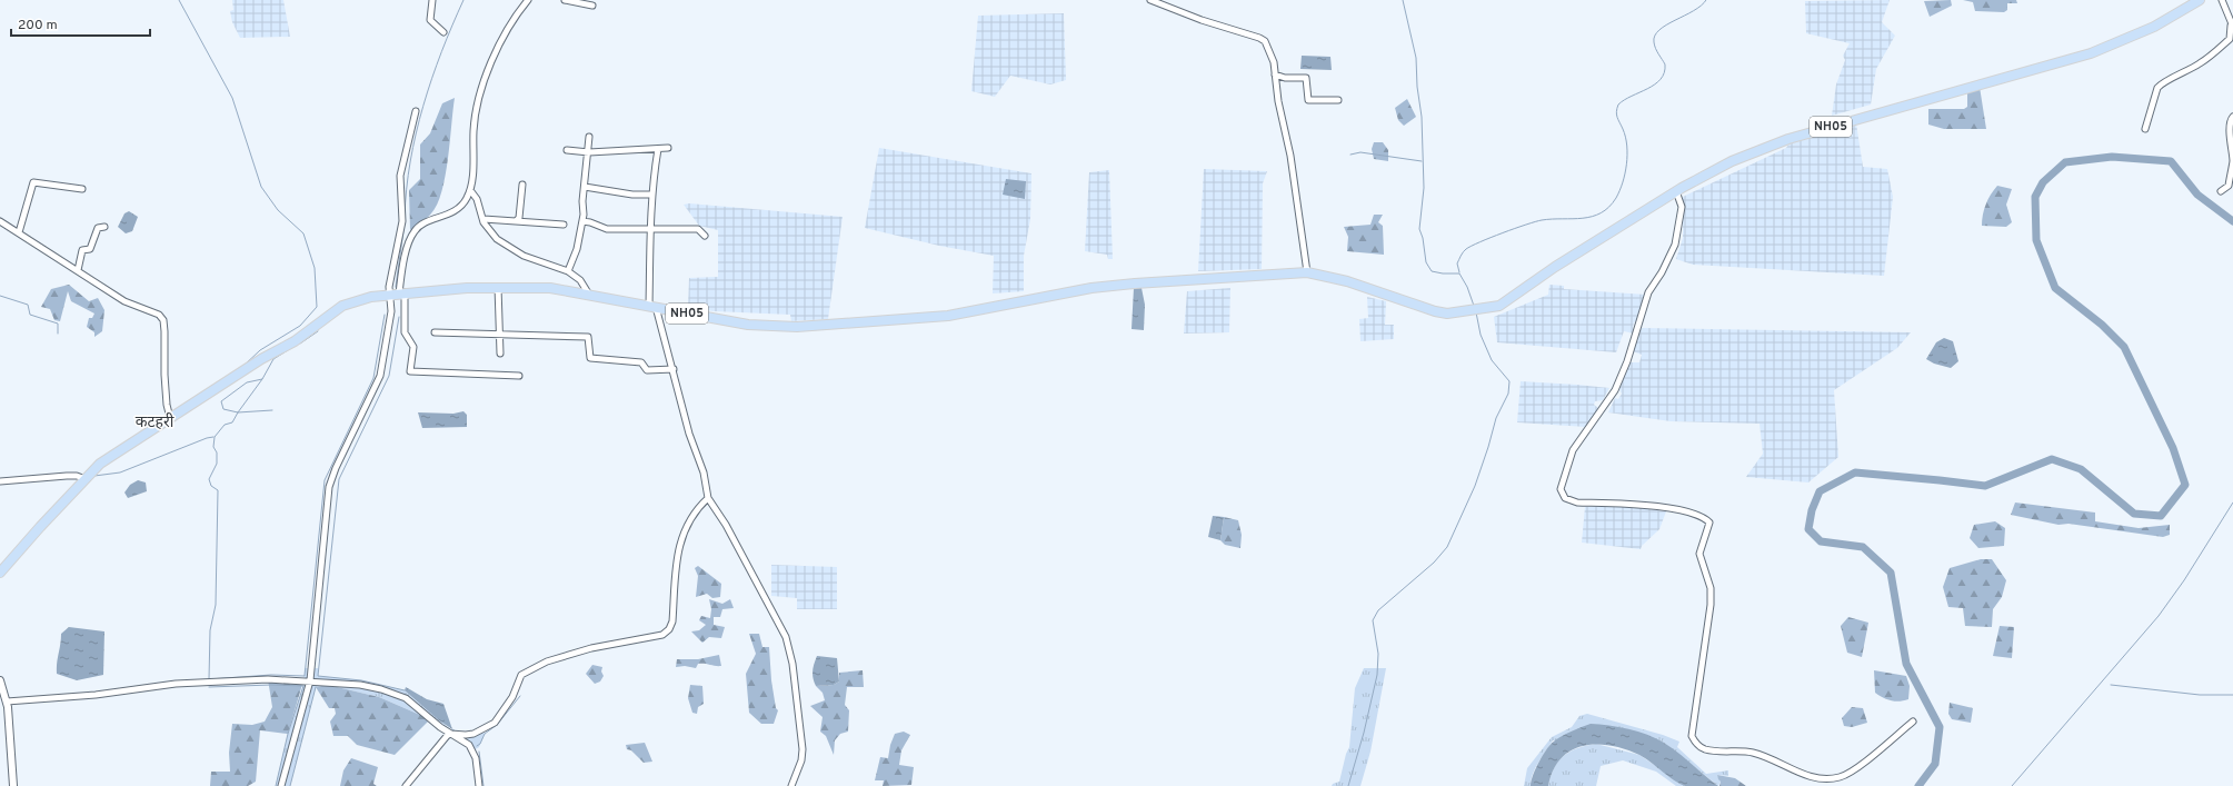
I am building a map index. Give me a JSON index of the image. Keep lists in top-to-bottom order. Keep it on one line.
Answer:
{"streets":{"main road":["NH05"]},"districts":["कटहरी"],"scale_bar":"200 m"}
